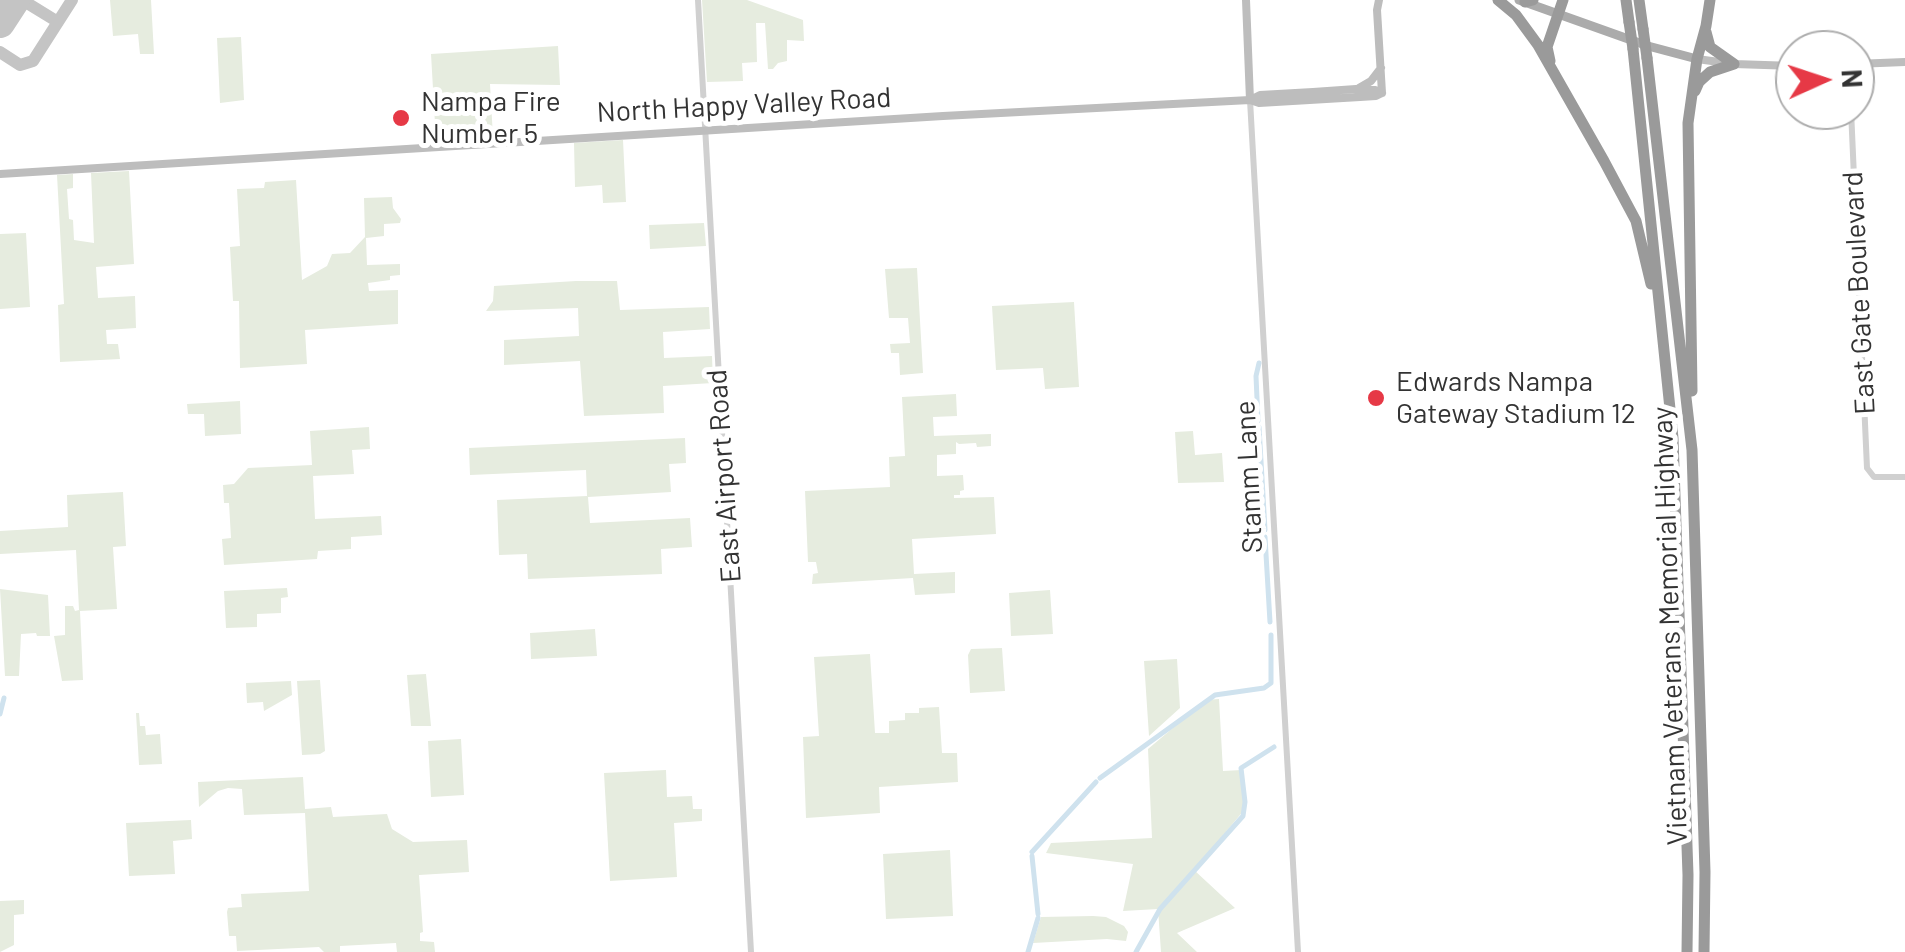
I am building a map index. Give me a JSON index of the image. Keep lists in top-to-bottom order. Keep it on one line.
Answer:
{"streets":{"highway":["Vietnam Veterans Memorial Highway"],"main road":["North Happy Valley Road","Stamm Lane"],"street":["East Gate Boulevard","East Airport Road"]},"crossings":[["North Happy Valley Road","East Airport Road"],["North Happy Valley Road","Stamm Lane"]],"places":["Nampa Fire Number 5","Edwards Nampa Gateway Stadium 12"],"north":"right"}
